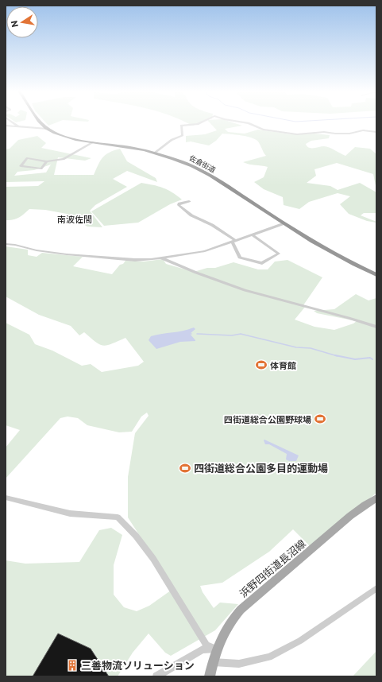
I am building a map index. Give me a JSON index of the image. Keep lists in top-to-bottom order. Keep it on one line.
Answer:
{"streets":{"highway":["佐倉街道"],"main road":["浜野四街道長沼線"]},"districts":["南波佐間"],"places":{"sports":["体育館","四街道総合公園野球場","四街道総合公園多目的運動場"],"building":["三善物流ソリューション"]},"north":"left"}
